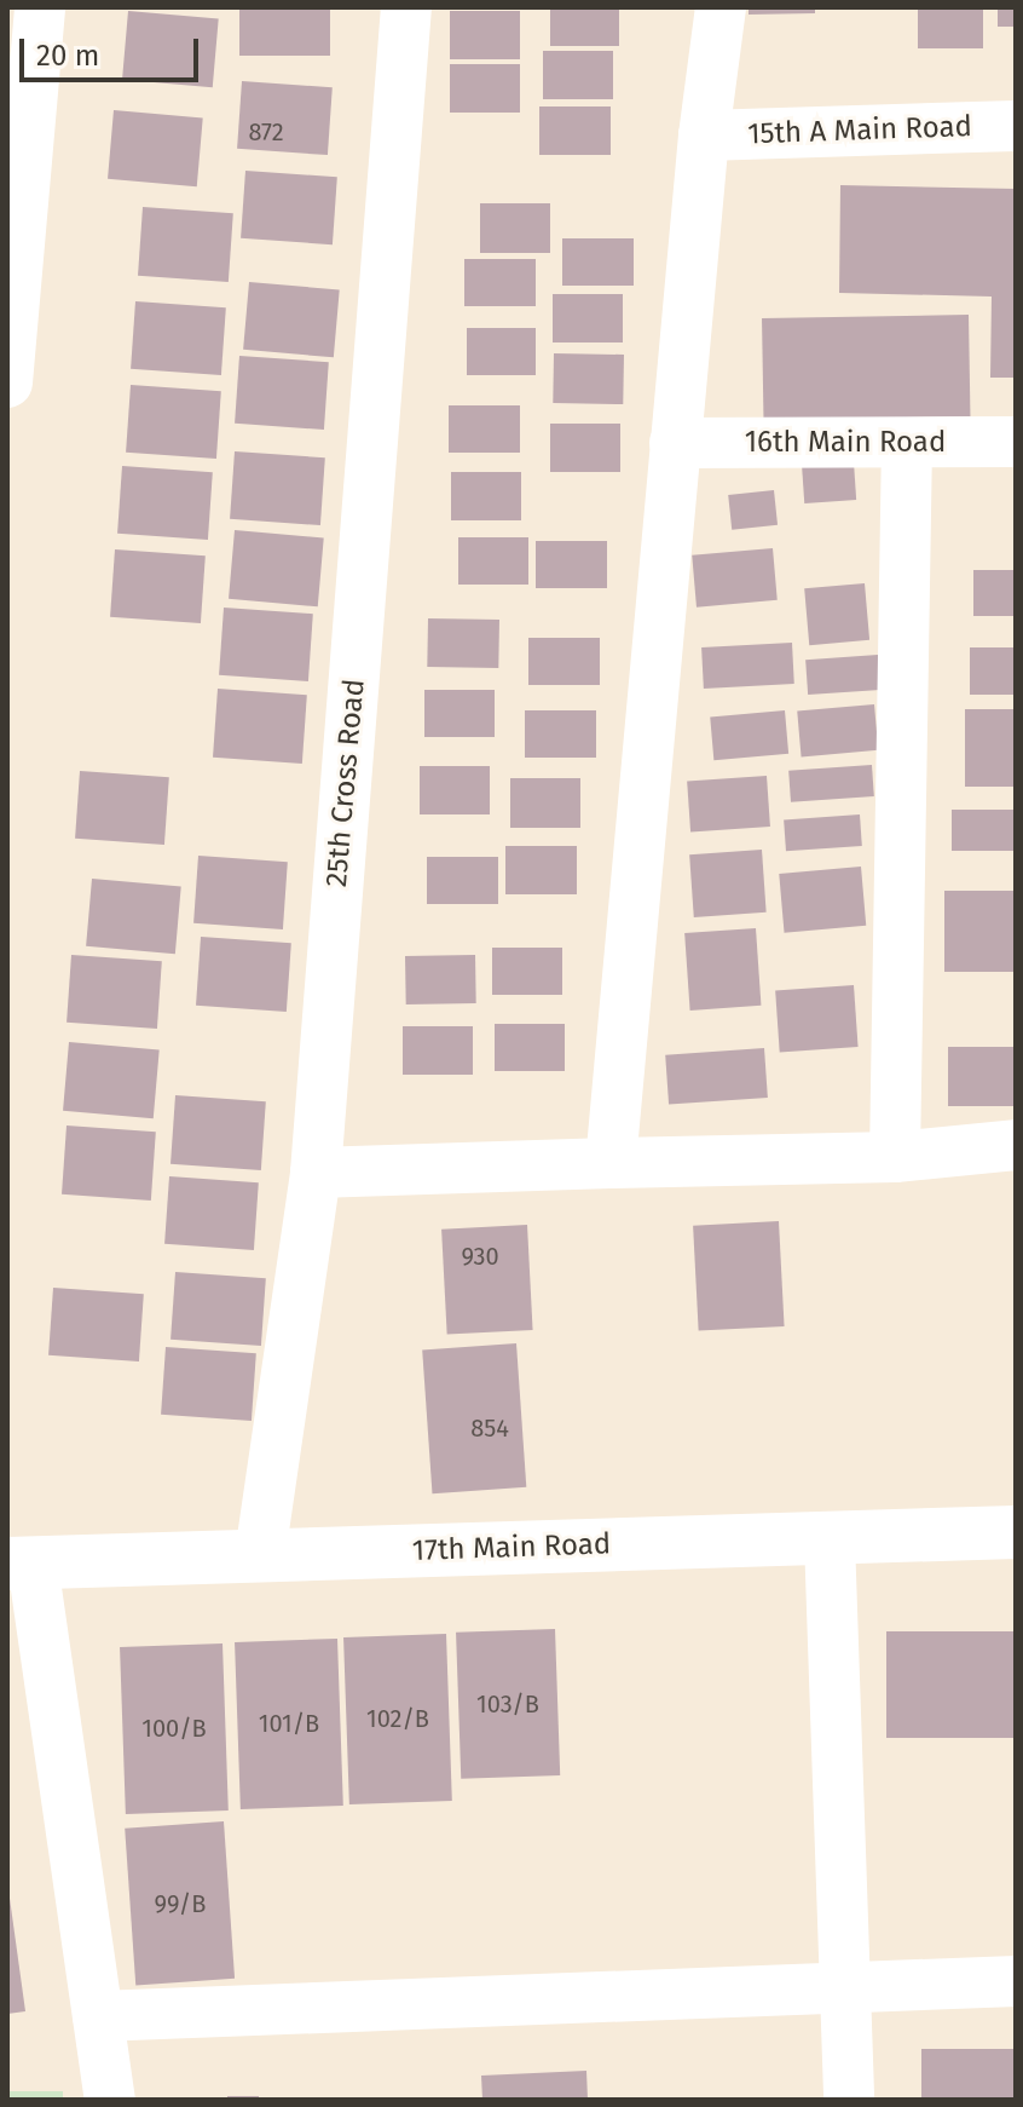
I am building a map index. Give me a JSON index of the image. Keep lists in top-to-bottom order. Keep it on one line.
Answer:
{"streets":{"street":["15th A Main Road","16th Main Road","25th Cross Road","17th Main Road"]},"crossings":[["25th Cross Road","17th Main Road"]],"house_numbers":["872","930","854","103/B","102/B","101/B","100/B","99/B"],"scale_bar":"20 m"}
